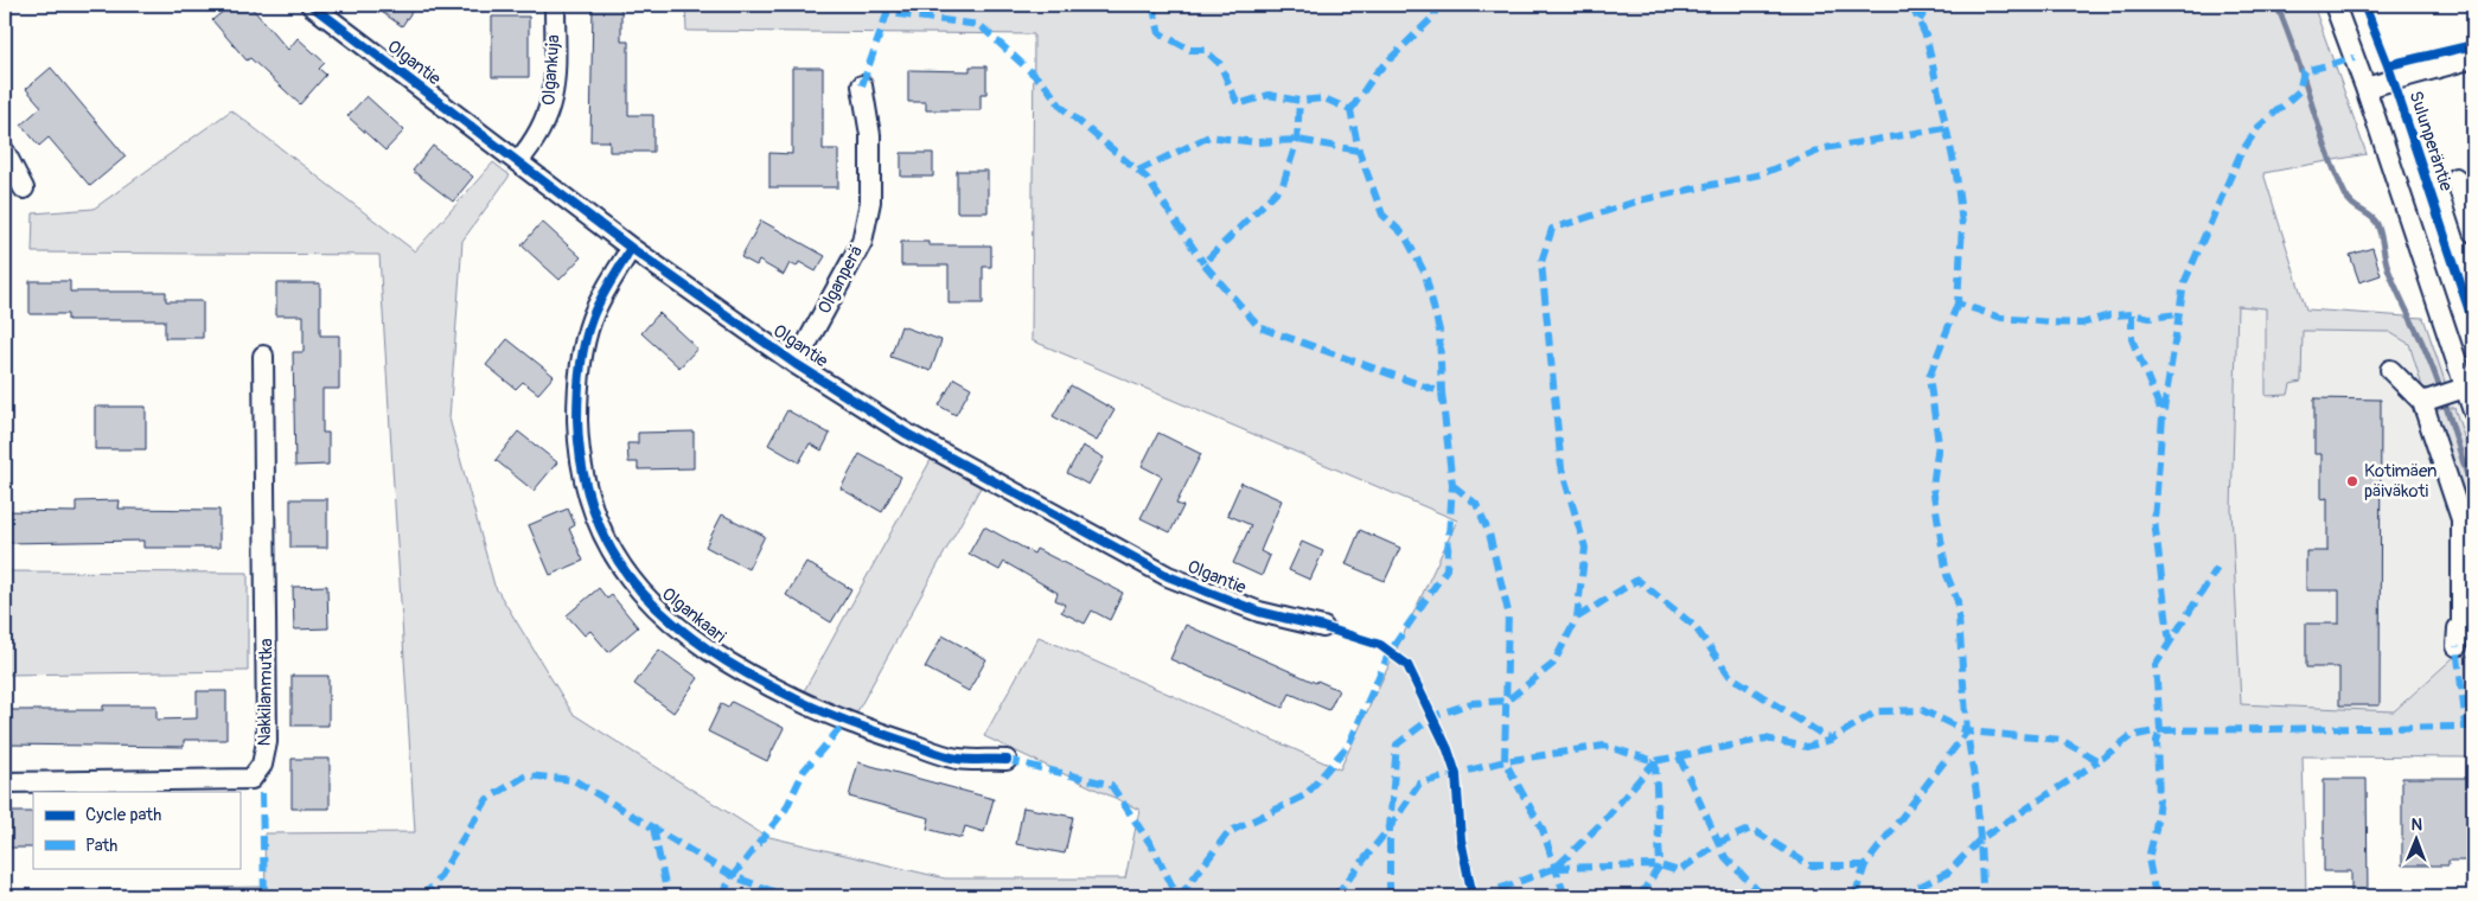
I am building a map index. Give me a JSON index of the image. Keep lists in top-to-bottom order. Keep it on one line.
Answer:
{"streets":{"street":["Olgantie","Olgankuja","Olganperä","Olgankaari","Nakkilanmutka"],"cycle path":["Sulunperäntie"]},"crossings":[["Olgantie","Olgankuja"],["Olgantie","Olganperä"],["Olgantie","Olgankaari"]],"places":["Kotimäen päiväkoti"],"legend":["Cycle path","Path"],"north":"top"}
